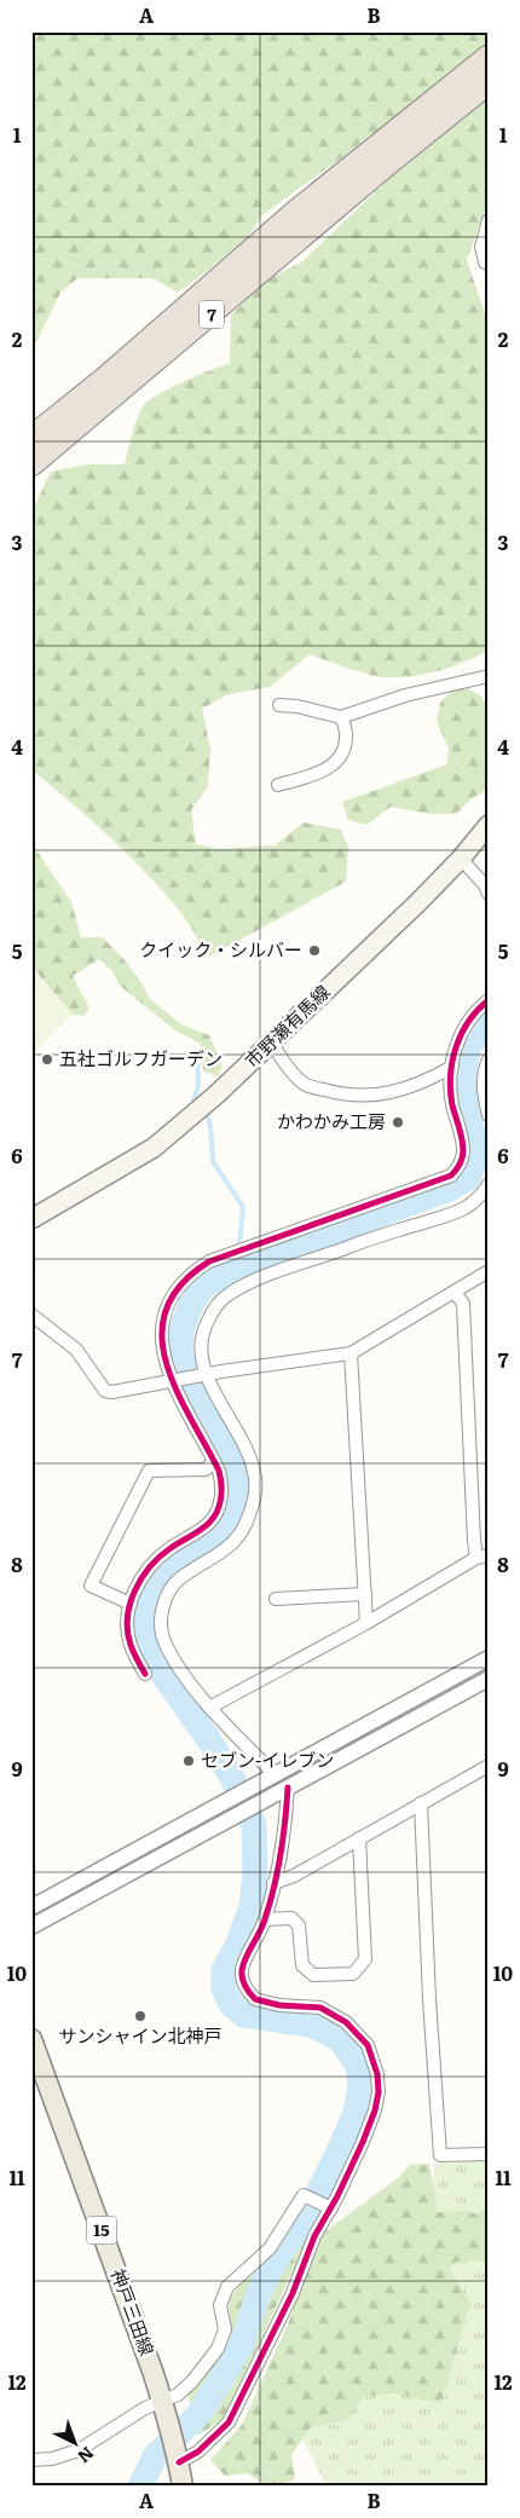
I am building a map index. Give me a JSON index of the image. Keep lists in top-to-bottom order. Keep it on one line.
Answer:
{"streets":{"highway":["7"],"main road":["市野瀬有馬線","15","神戸三田線"]},"places":["クイック・シルバー","五社ゴルフガーデン","かわかみ工房","セブン-イレブン","サンシャイン北神戸"],"north":"bottom right","grid":{"columns":["A","B"],"rows":["1","2","3","4","5","6","7","8","9","10","11","12"]}}
